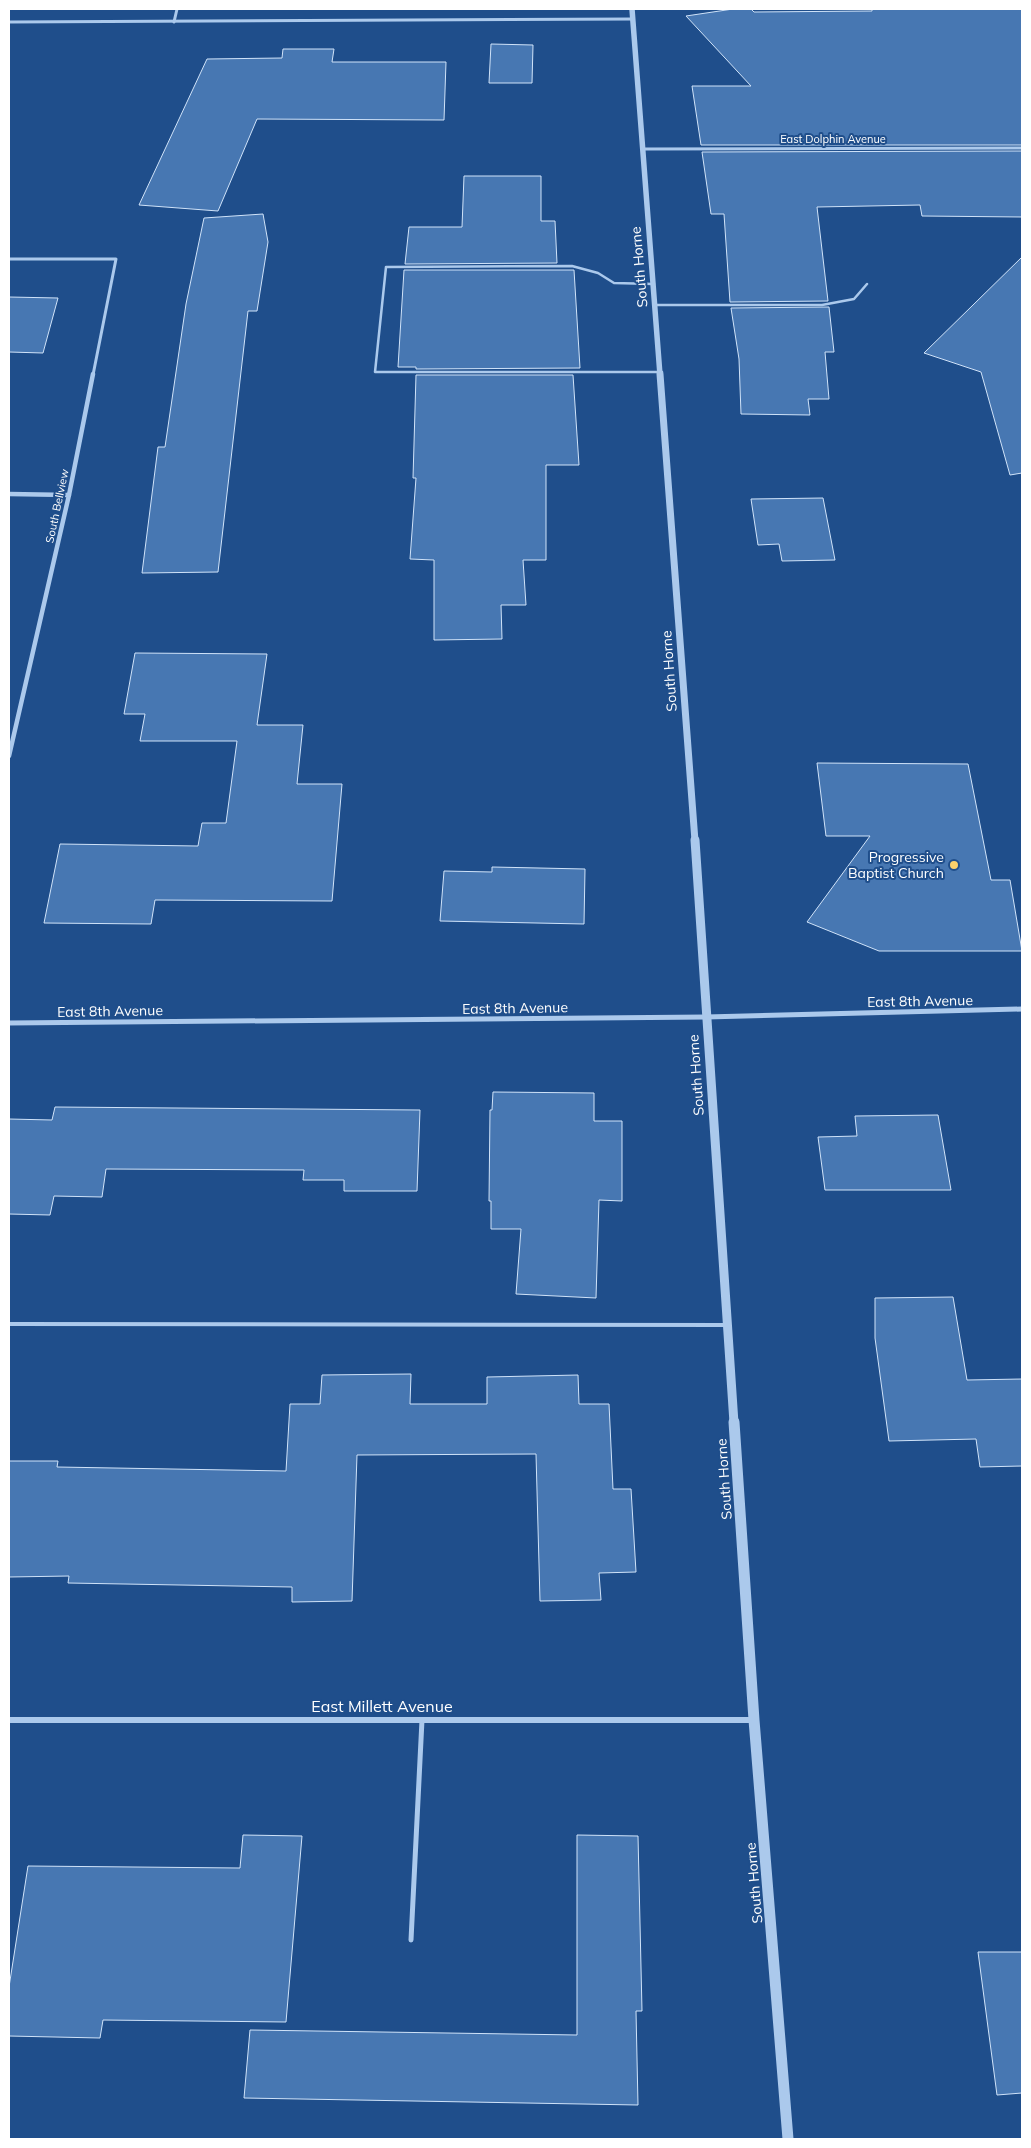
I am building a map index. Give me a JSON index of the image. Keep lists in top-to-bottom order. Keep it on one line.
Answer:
{"streets":{"street":["East Dolphin Avenue","South Horne","South Bellview","East 8th Avenue","East Millett Avenue"]},"crossings":[["East Dolphin Avenue","South Horne"],["South Horne","East 8th Avenue"],["South Horne","East Millett Avenue"]],"places":["Progressive Baptist Church"]}
